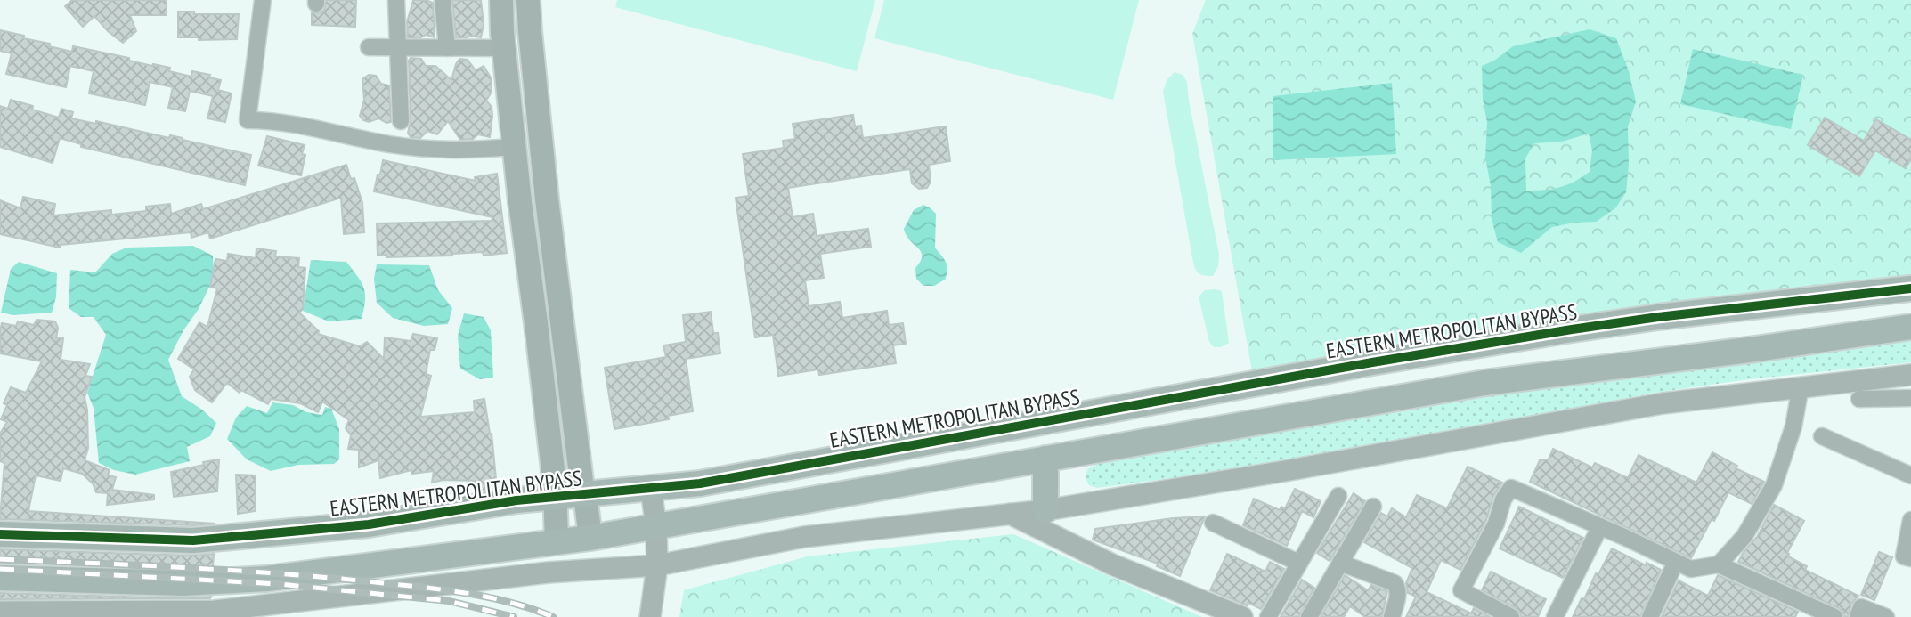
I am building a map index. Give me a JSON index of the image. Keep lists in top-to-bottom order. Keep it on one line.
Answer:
{"streets":{"main road":["EASTERN METROPOLITAN BYPASS"]}}
